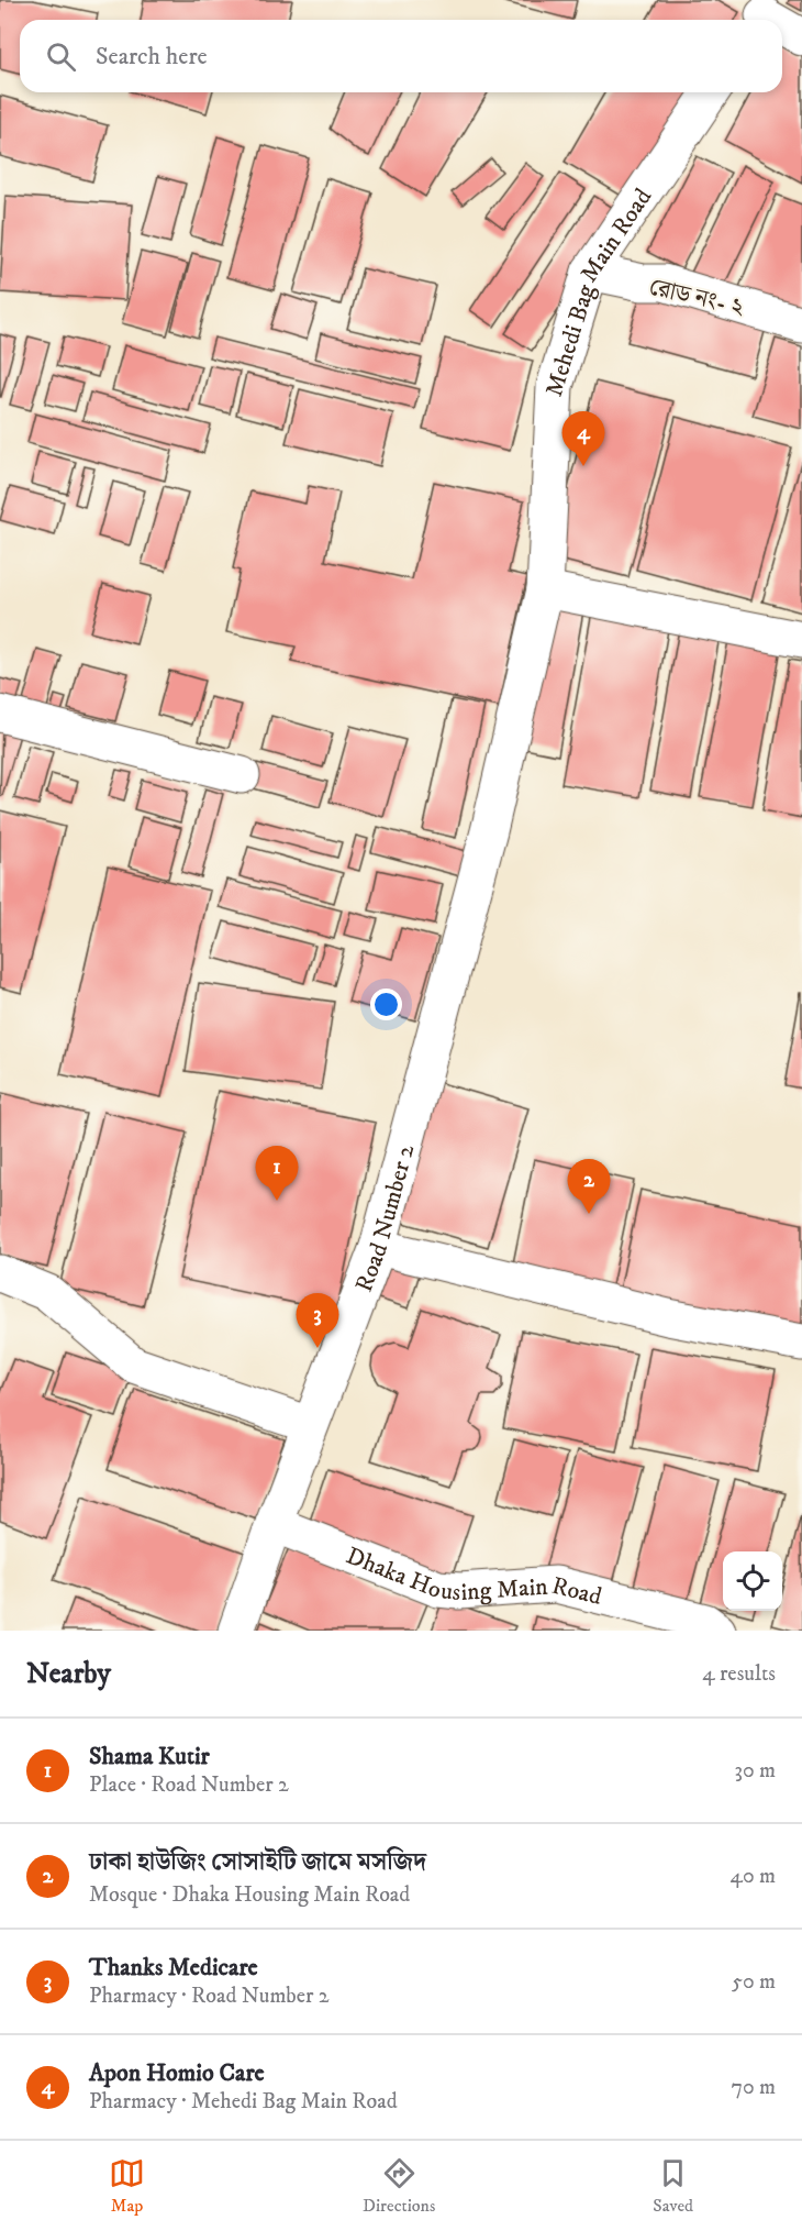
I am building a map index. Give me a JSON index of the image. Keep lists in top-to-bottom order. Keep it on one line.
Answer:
{"streets":{"street":["Mehedi Bag Main Road","রোড নং- ২","Road Number 2","Dhaka Housing Main Road"]},"crossings":[["Mehedi Bag Main Road","রোড নং- ২"],["Mehedi Bag Main Road","Road Number 2"],["Road Number 2","Dhaka Housing Main Road"]],"page":{"search":"Search here","pins":["4","1","2","3"],"heading":["Nearby","4 results"],"list":[{"mark":"1","name":"Shama Kutir","note":"Place · Road Number 2","value":"30 m"},{"mark":"2","name":"ঢাকা হাউজিং সোসাইটি জামে মসজিদ","note":"Mosque · Dhaka Housing Main Road","value":"40 m"},{"mark":"3","name":"Thanks Medicare","note":"Pharmacy · Road Number 2","value":"50 m"},{"mark":"4","name":"Apon Homio Care","note":"Pharmacy · Mehedi Bag Main Road","value":"70 m"}],"nav":["Map","Directions","Saved"]}}
